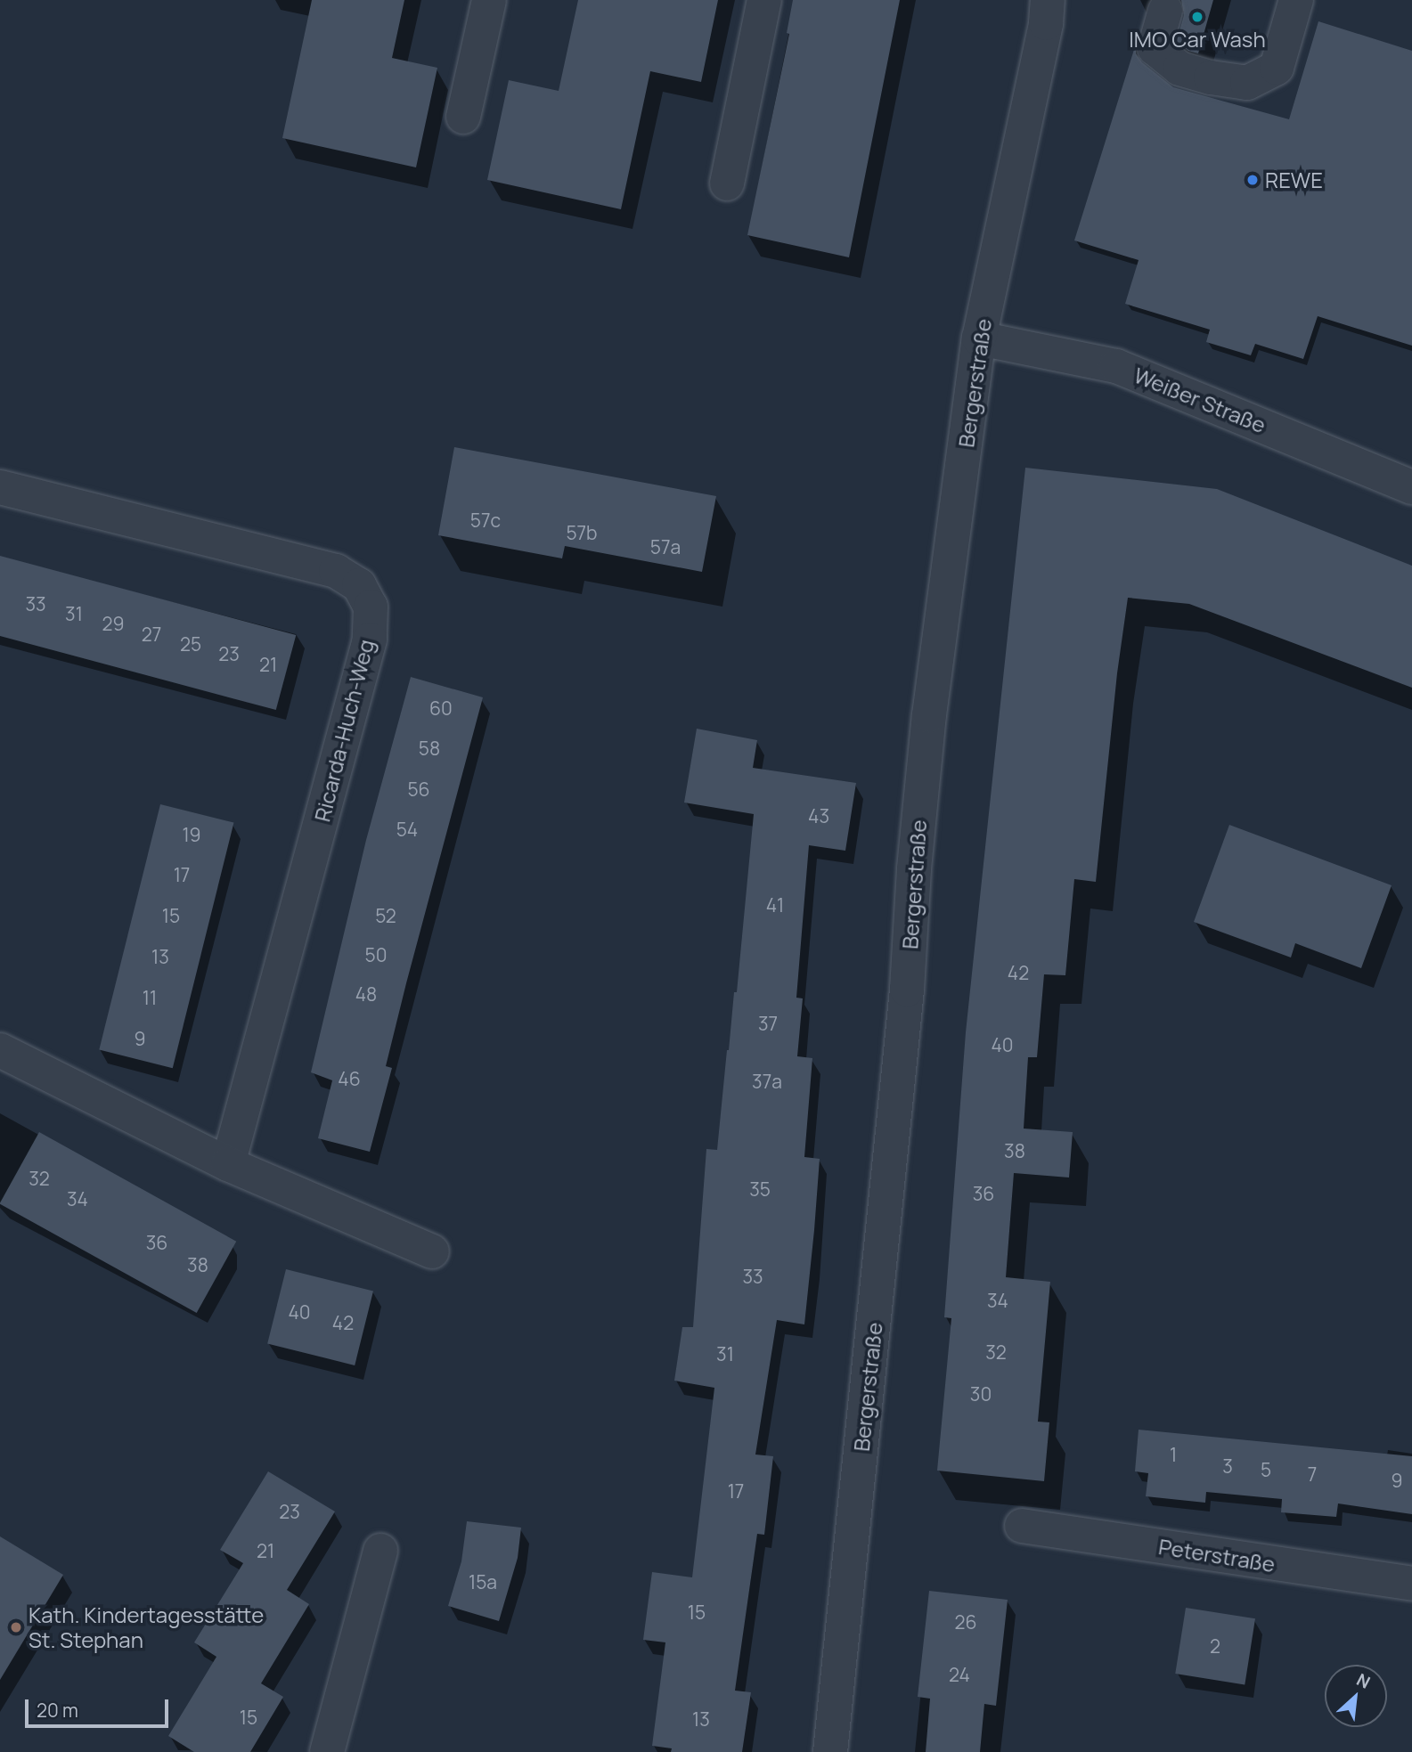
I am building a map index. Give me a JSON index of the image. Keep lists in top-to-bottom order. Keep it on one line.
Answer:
{"streets":{"street":["Bergerstraße","Weißer Straße","Ricarda-Huch-Weg","Peterstraße"]},"crossings":[["Bergerstraße","Weißer Straße"]],"places":["IMO Car Wash","REWE","Kath. Kindertagesstätte St. Stephan"],"house_numbers":["57c","57b","57a","33","31","29","27","25","23","21","60","58","56","43","54","19","17","41","15","52","50","13","42","48","11","37","9","40","46","37a","38","32","35","36","34","36","38","33","34","40","42","32","31","30","1","3","5","7","9","17","23","21","15a","15","26","2","24","15","13"],"scale_bar":"20 m","north":"top right"}
